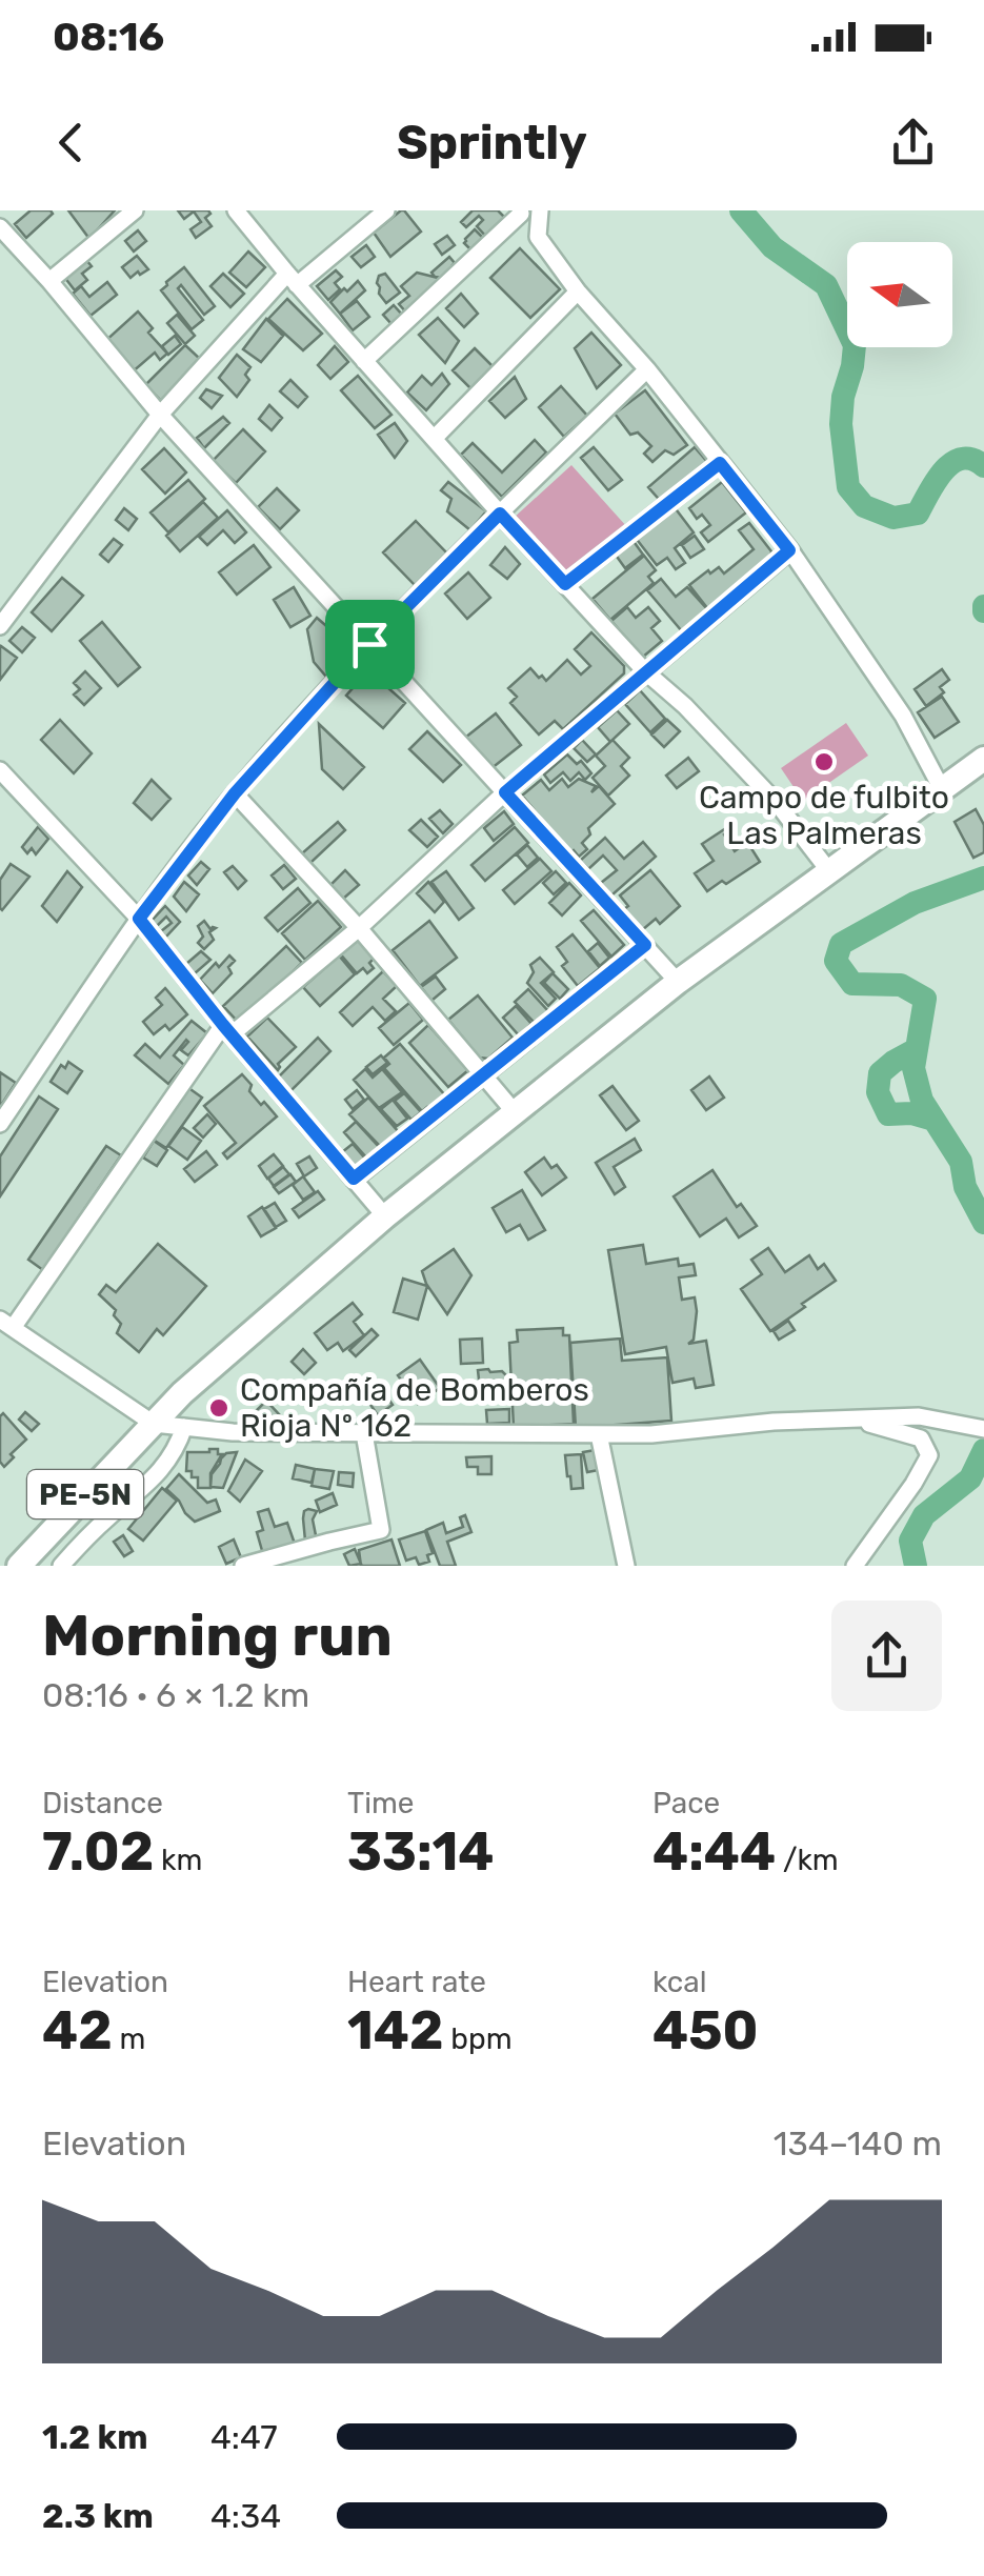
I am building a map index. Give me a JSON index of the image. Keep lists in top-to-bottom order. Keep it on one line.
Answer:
{"streets":{"highway":["PE-5N"]},"places":["Campo de fulbito Las Palmeras","Compañía de Bomberos Rioja Nº 162"],"north":"left","page":{"status":"08:16","header":"Sprintly","heading":["Morning run","08:16 · 6 × 1.2 km"],"stats":[["Distance","7.02 km"],["Time","33:14"],["Pace","4:44 /km"],["Elevation","42 m"],["Heart rate","142 bpm"],["kcal","450"]],"chart":["Elevation","134–140 m"],"list":[{"name":"1.2 km","note":"4:47"},{"name":"2.3 km","note":"4:34"}]}}
